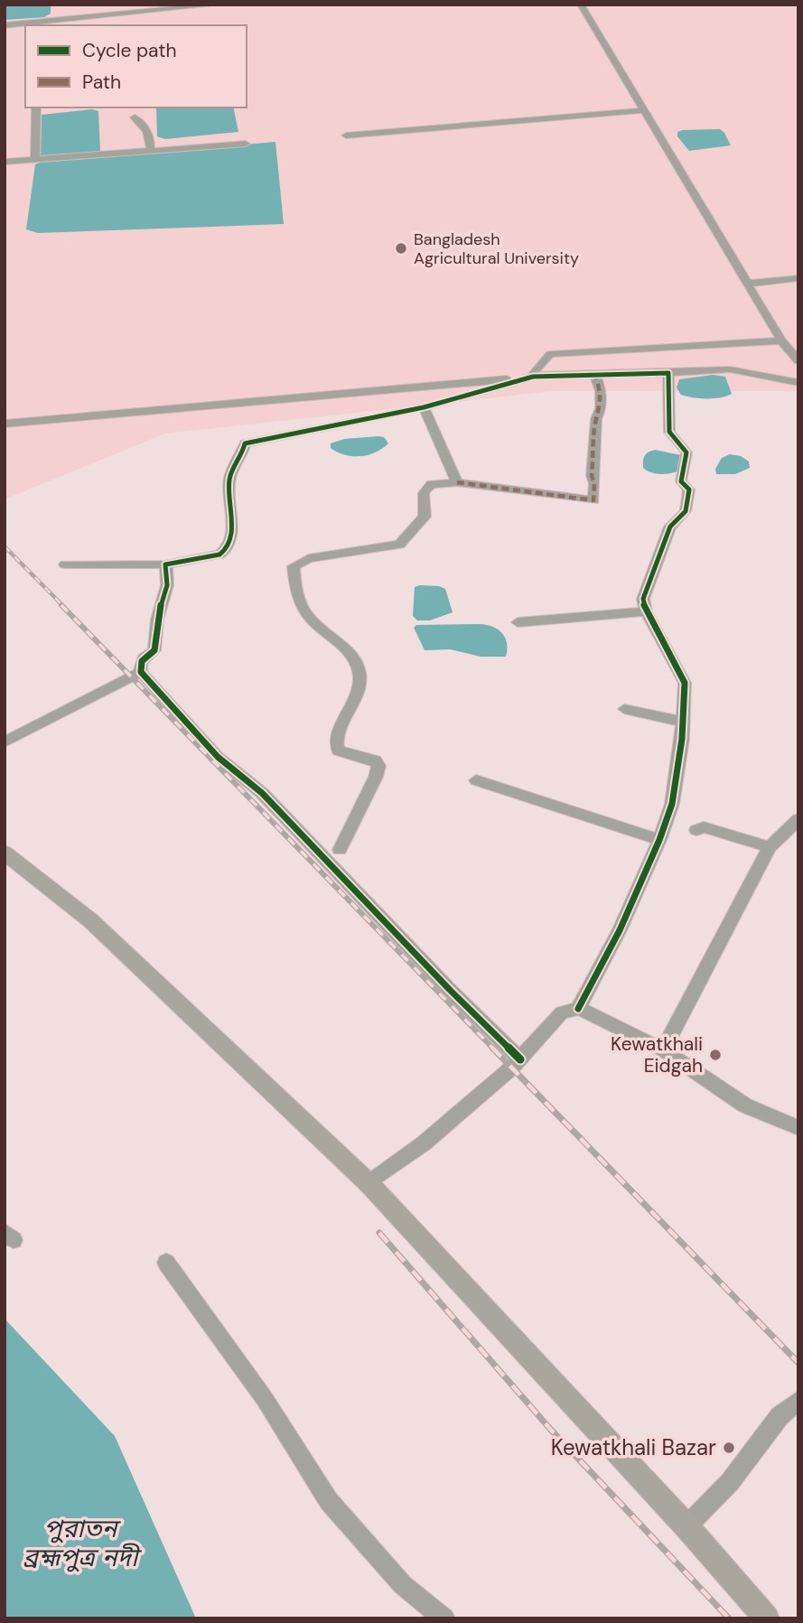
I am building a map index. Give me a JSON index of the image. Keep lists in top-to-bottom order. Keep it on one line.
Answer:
{"water":["পুরাতন ব্রহ্মপুত্র নদী"],"places":["Bangladesh Agricultural University","Kewatkhali Eidgah","Kewatkhali Bazar"],"legend":["Cycle path","Path"]}
